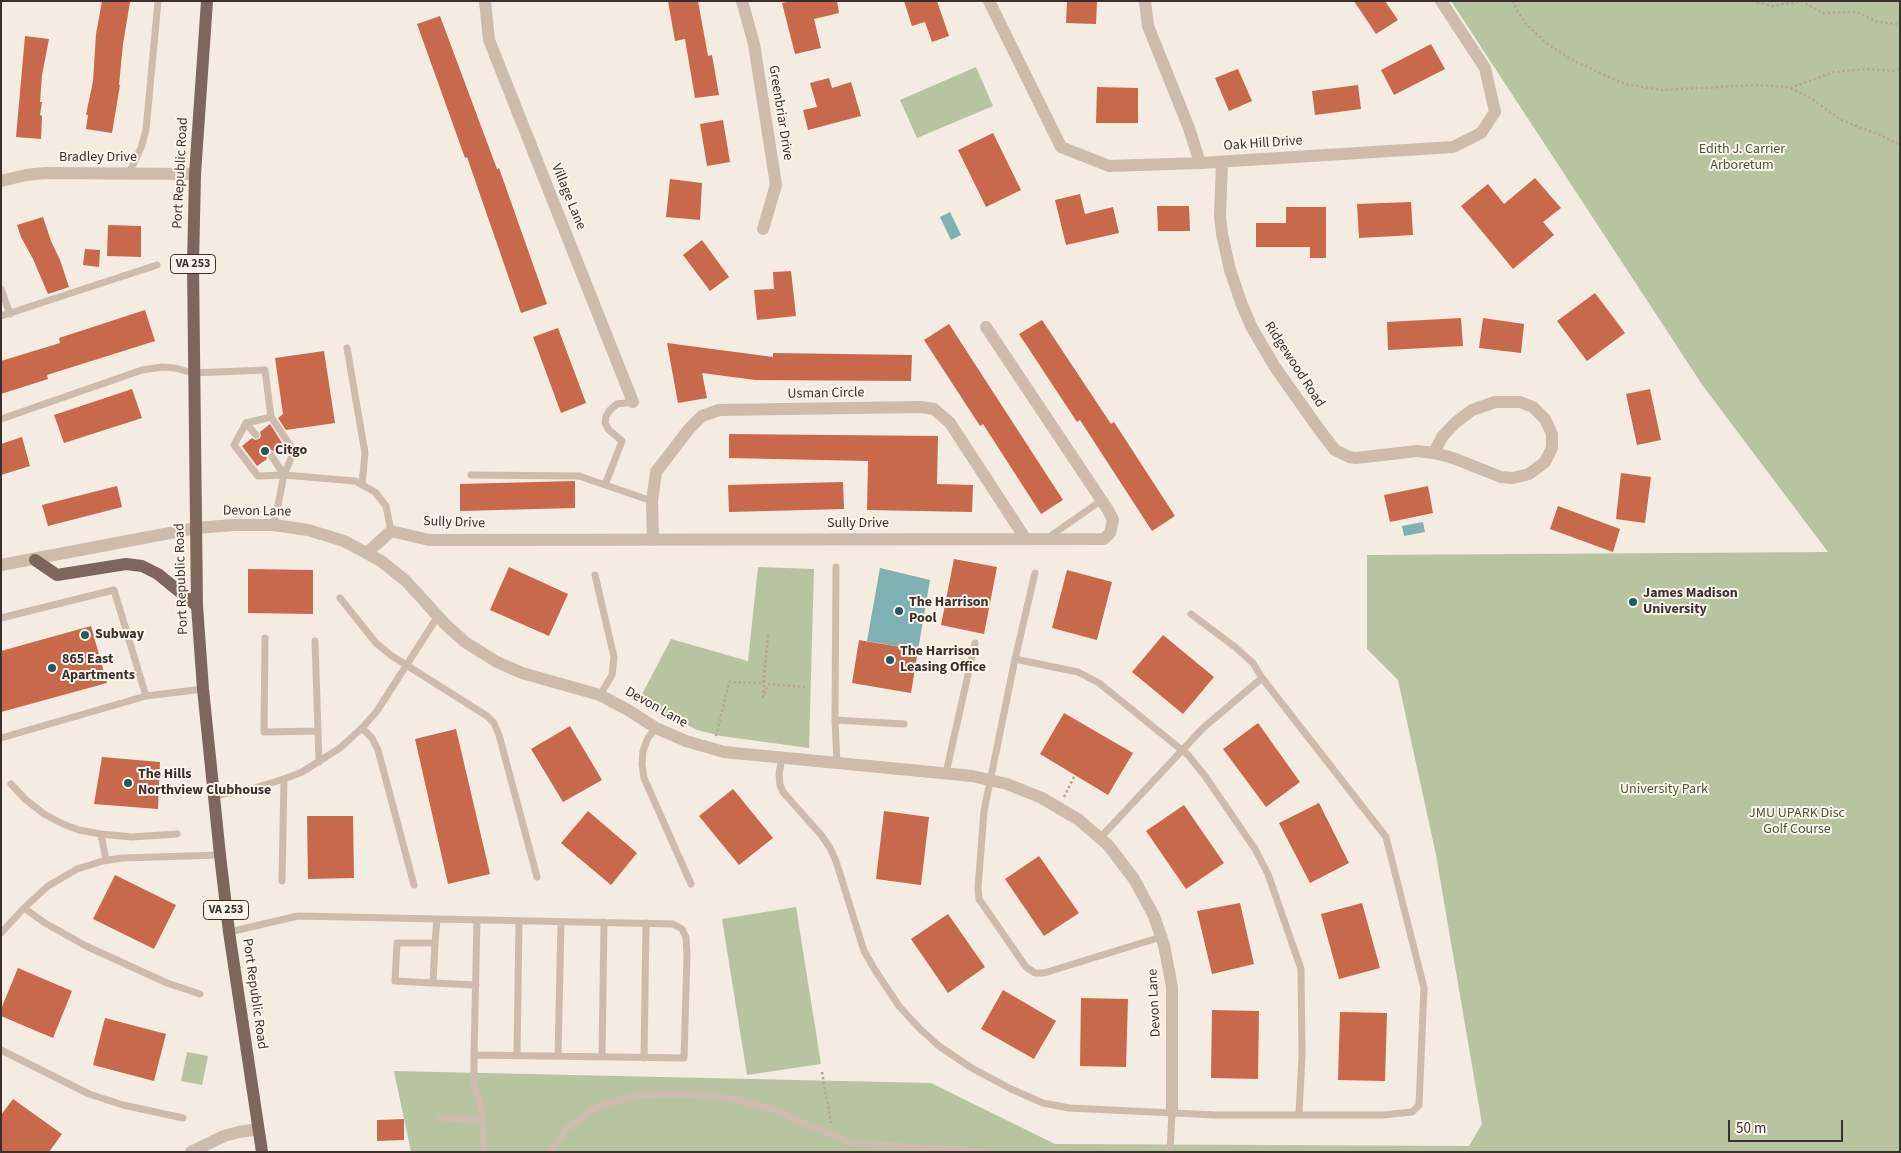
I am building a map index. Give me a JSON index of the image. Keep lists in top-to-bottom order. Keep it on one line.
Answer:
{"streets":{"main road":["Port Republic Road","VA 253"],"street":["Greenbriar Drive","Oak Hill Drive","Bradley Drive","Village Lane","Ridgewood Road","Usman Circle","Devon Lane","Sully Drive"]},"crossings":[["Oak Hill Drive","Ridgewood Road"],["Bradley Drive","Port Republic Road"],["Port Republic Road","Devon Lane"],["Usman Circle","Sully Drive"]],"parks":["Edith J. Carrier Arboretum","University Park","JMU UPARK Disc Golf Course"],"places":["Citgo","James Madison University","The Harrison Pool","Subway","The Harrison Leasing Office","865 East Apartments","The Hills Northview Clubhouse"],"scale_bar":"50 m"}
